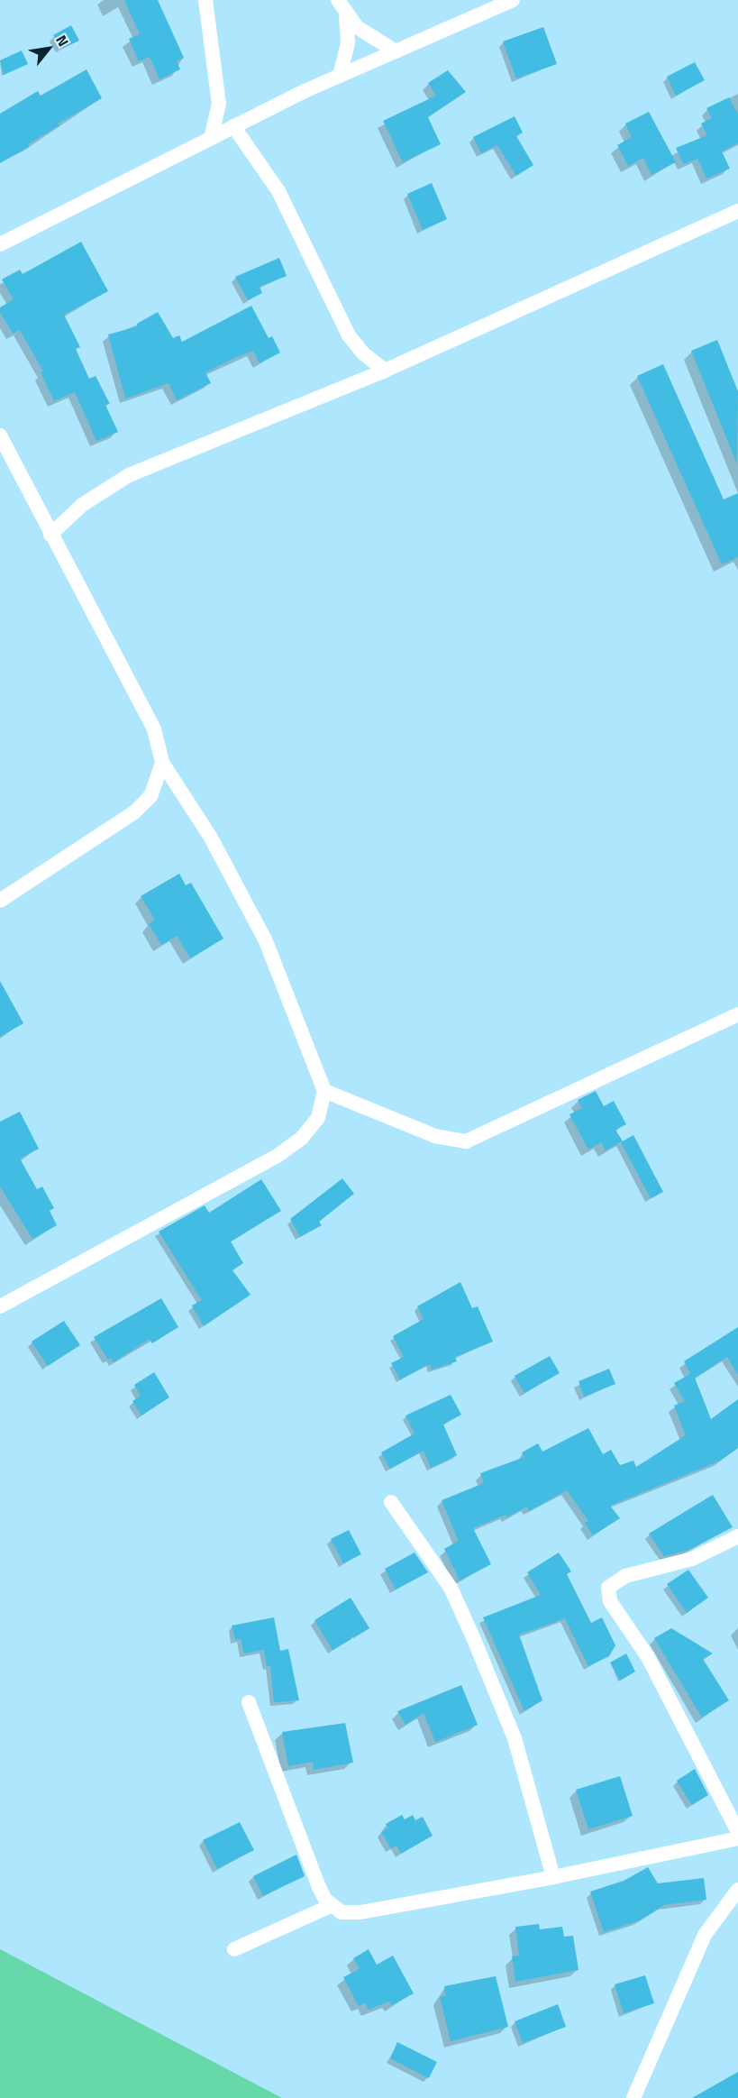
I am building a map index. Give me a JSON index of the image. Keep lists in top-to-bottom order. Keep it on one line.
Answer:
{"north":"top right"}
